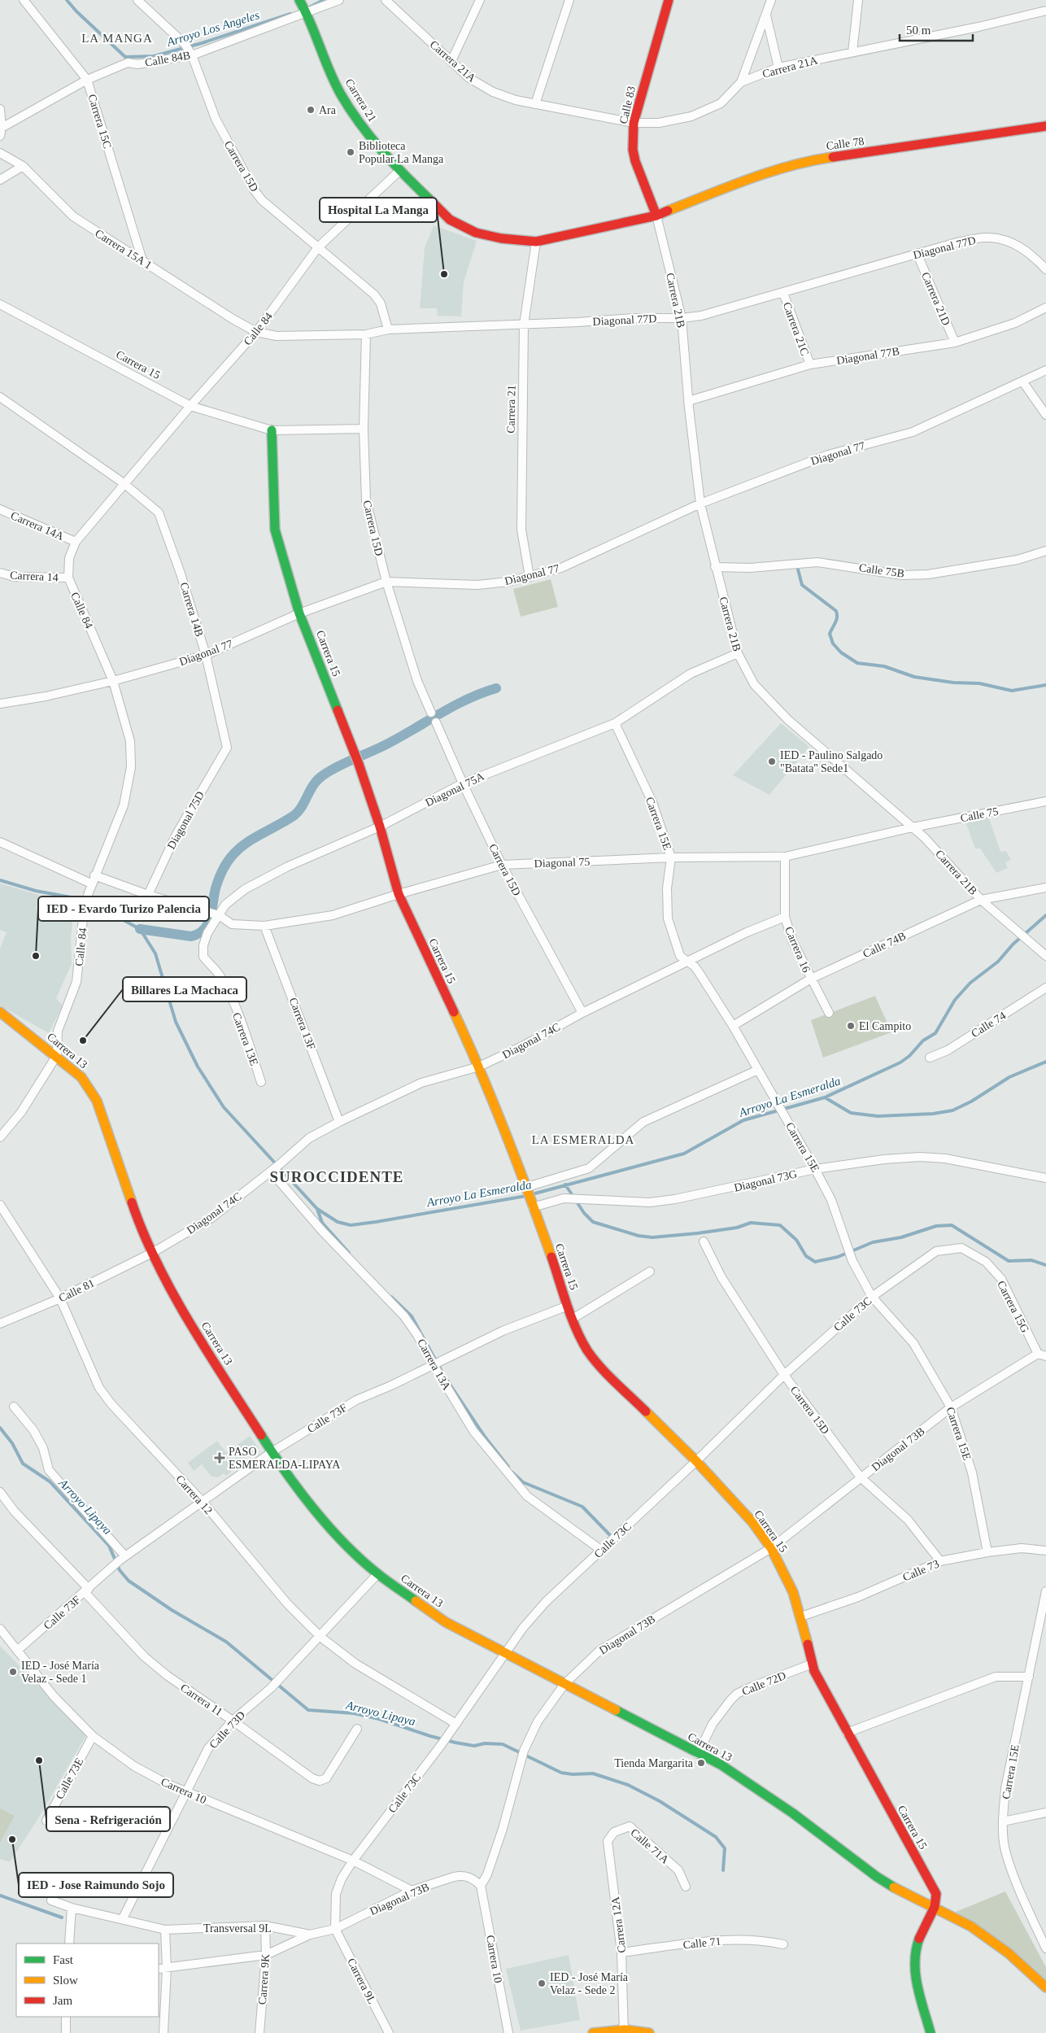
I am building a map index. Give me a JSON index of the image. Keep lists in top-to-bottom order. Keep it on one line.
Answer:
{"streets":{"street":["Calle 84B","Carrera 21A","Carrera 21","Calle 83","Carrera 15C","Calle 78","Carrera 15D","Diagonal 77D","Carrera 15A 1","Carrera 21D","Carrera 21B","Calle 84","Carrera 21C","Diagonal 77B","Carrera 15","Diagonal 77","Carrera 14A","Calle 75B","Carrera 14","Carrera 14B","Diagonal 75A","Calle 75","Diagonal 75D","Carrera 15E","Diagonal 75","Calle 74B","Carrera 16","Carrera 13F","Calle 74","Carrera 13E","Diagonal 74C","Carrera 13","Diagonal 73G","Calle 81","Carrera 15G","Calle 73C","Carrera 13A","Calle 73F","Diagonal 73B","Carrera 12","Calle 73","Calle 72D","Carrera 11","Calle 73D","Calle 73E","Carrera 10","Calle 71A","Carrera 12A","Transversal 9L","Calle 71","Carrera 9K","Carrera 9L"]},"crossings":[["Calle 84B","Carrera 21"],["Calle 84B","Carrera 15C"],["Calle 84B","Carrera 15D"],["Carrera 21A","Calle 83"],["Carrera 21","Calle 83"],["Carrera 21","Calle 78"],["Carrera 21","Diagonal 77D"],["Carrera 21","Carrera 21B"],["Carrera 21","Calle 84"],["Carrera 21","Diagonal 77"],["Calle 83","Calle 78"],["Calle 83","Carrera 21B"],["Carrera 15C","Carrera 15A 1"],["Calle 78","Carrera 21B"],["Carrera 15D","Diagonal 77D"],["Carrera 15D","Calle 84"],["Carrera 15D","Carrera 15"],["Carrera 15D","Diagonal 77"],["Carrera 15D","Diagonal 75A"],["Carrera 15D","Diagonal 75"],["Carrera 15D","Diagonal 74C"],["Carrera 15D","Calle 73C"],["Carrera 15D","Diagonal 73B"],["Carrera 15D","Calle 73"],["Diagonal 77D","Carrera 15A 1"],["Diagonal 77D","Carrera 21D"],["Diagonal 77D","Carrera 21B"],["Diagonal 77D","Calle 84"],["Diagonal 77D","Carrera 21C"],["Carrera 15A 1","Calle 84"],["Carrera 21D","Diagonal 77B"],["Carrera 21B","Diagonal 77B"],["Carrera 21B","Diagonal 77"],["Carrera 21B","Calle 75B"],["Carrera 21B","Diagonal 75A"],["Carrera 21B","Calle 75"],["Carrera 21B","Diagonal 75"],["Carrera 21B","Calle 74B"],["Calle 84","Carrera 15"],["Calle 84","Diagonal 77"],["Calle 84","Carrera 14A"],["Calle 84","Carrera 14"],["Calle 84","Carrera 14B"],["Calle 84","Carrera 13"],["Carrera 21C","Diagonal 77B"],["Carrera 15","Diagonal 77"],["Carrera 15","Diagonal 75A"],["Carrera 15","Diagonal 75"],["Carrera 15","Diagonal 74C"],["Carrera 15","Carrera 13"],["Carrera 15","Diagonal 73G"],["Carrera 15","Calle 73C"],["Carrera 15","Calle 73F"],["Carrera 15","Diagonal 73B"],["Carrera 15","Calle 73"],["Carrera 15","Calle 72D"],["Diagonal 77","Carrera 14B"],["Carrera 14B","Diagonal 75D"],["Diagonal 75A","Carrera 15E"],["Diagonal 75A","Diagonal 75"],["Diagonal 75A","Carrera 13E"],["Calle 75","Diagonal 75"],["Carrera 15E","Diagonal 75"],["Carrera 15E","Calle 74B"],["Carrera 15E","Diagonal 74C"],["Carrera 15E","Diagonal 73G"],["Carrera 15E","Calle 73C"],["Carrera 15E","Diagonal 73B"],["Carrera 15E","Calle 73"],["Diagonal 75","Carrera 16"],["Diagonal 75","Carrera 13F"],["Calle 74B","Carrera 16"],["Carrera 16","Diagonal 74C"],["Carrera 13F","Diagonal 74C"],["Diagonal 74C","Carrera 13"],["Diagonal 74C","Calle 81"],["Diagonal 74C","Carrera 13A"],["Carrera 13","Calle 81"],["Carrera 13","Calle 73C"],["Carrera 13","Calle 73F"],["Carrera 13","Diagonal 73B"],["Carrera 13","Calle 72D"],["Carrera 13","Calle 73D"],["Calle 81","Carrera 12"],["Carrera 15G","Calle 73C"],["Carrera 15G","Diagonal 73B"],["Calle 73C","Carrera 13A"],["Calle 73C","Diagonal 73B"],["Calle 73C","Carrera 12"],["Calle 73C","Carrera 10"],["Calle 73C","Carrera 9L"],["Carrera 13A","Calle 73F"],["Calle 73F","Carrera 12"],["Calle 73F","Carrera 11"],["Calle 73F","Carrera 10"],["Diagonal 73B","Carrera 10"],["Diagonal 73B","Transversal 9L"],["Diagonal 73B","Carrera 9K"],["Diagonal 73B","Carrera 9L"],["Carrera 12","Calle 73D"],["Carrera 11","Calle 73D"],["Calle 73D","Carrera 10"],["Calle 73D","Transversal 9L"],["Calle 73E","Carrera 10"],["Calle 71A","Carrera 12A"],["Carrera 12A","Calle 71"],["Transversal 9L","Carrera 9K"]],"districts":["LA MANGA","LA ESMERALDA","SUROCCIDENTE"],"water":["Arroyo Los Angeles","Arroyo La Esmeralda","Arroyo Lipaya"],"places":{"other":["Ara","Biblioteca Popular La Manga","Hospital La Manga","IED - Paulino Salgado \"Batata'' Sede1","IED - Evardo Turizo Palencia","El Campito","Billares La Machaca","IED - José María Velaz - Sede 1","Sena - Refrigeración","Tienda Margarita","IED - Jose Raimundo Sojo","IED - José María Velaz - Sede 2"],"health":["PASO ESMERALDA-LIPAYA"]},"legend":["Fast","Slow","Jam"],"scale_bar":"50 m"}
